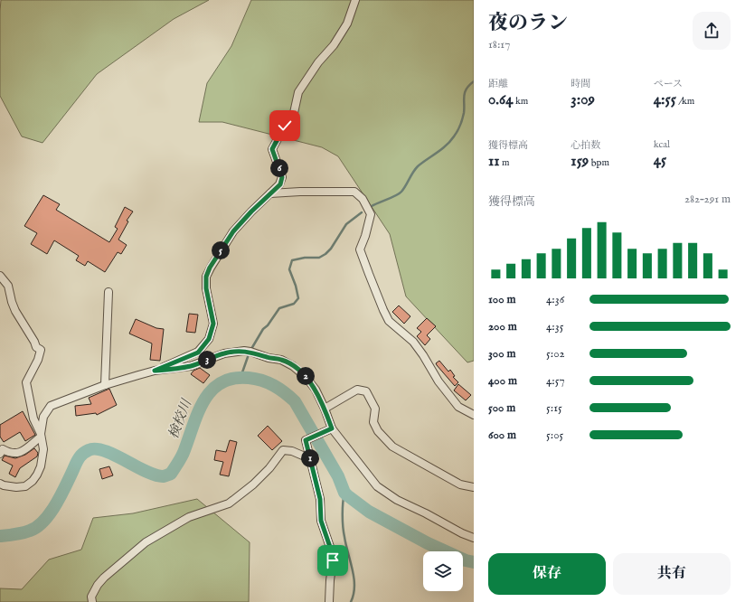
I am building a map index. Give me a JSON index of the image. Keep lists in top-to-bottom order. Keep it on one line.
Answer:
{"water":["検校川"],"page":{"heading":["夜のラン","18:17"],"stats":[["距離","0.64 km"],["時間","3:09"],["ペース","4:55 /km"],["獲得標高","11 m"],["心拍数","159 bpm"],["kcal","45"]],"pins":["6","5","3","2","1"],"chart":["獲得標高","282–291 m"],"list":[{"name":"100 m","note":"4:36"},{"name":"200 m","note":"4:35"},{"name":"300 m","note":"5:02"},{"name":"400 m","note":"4:57"},{"name":"500 m","note":"5:15"},{"name":"600 m","note":"5:05"}],"buttons":["保存","共有"]}}
